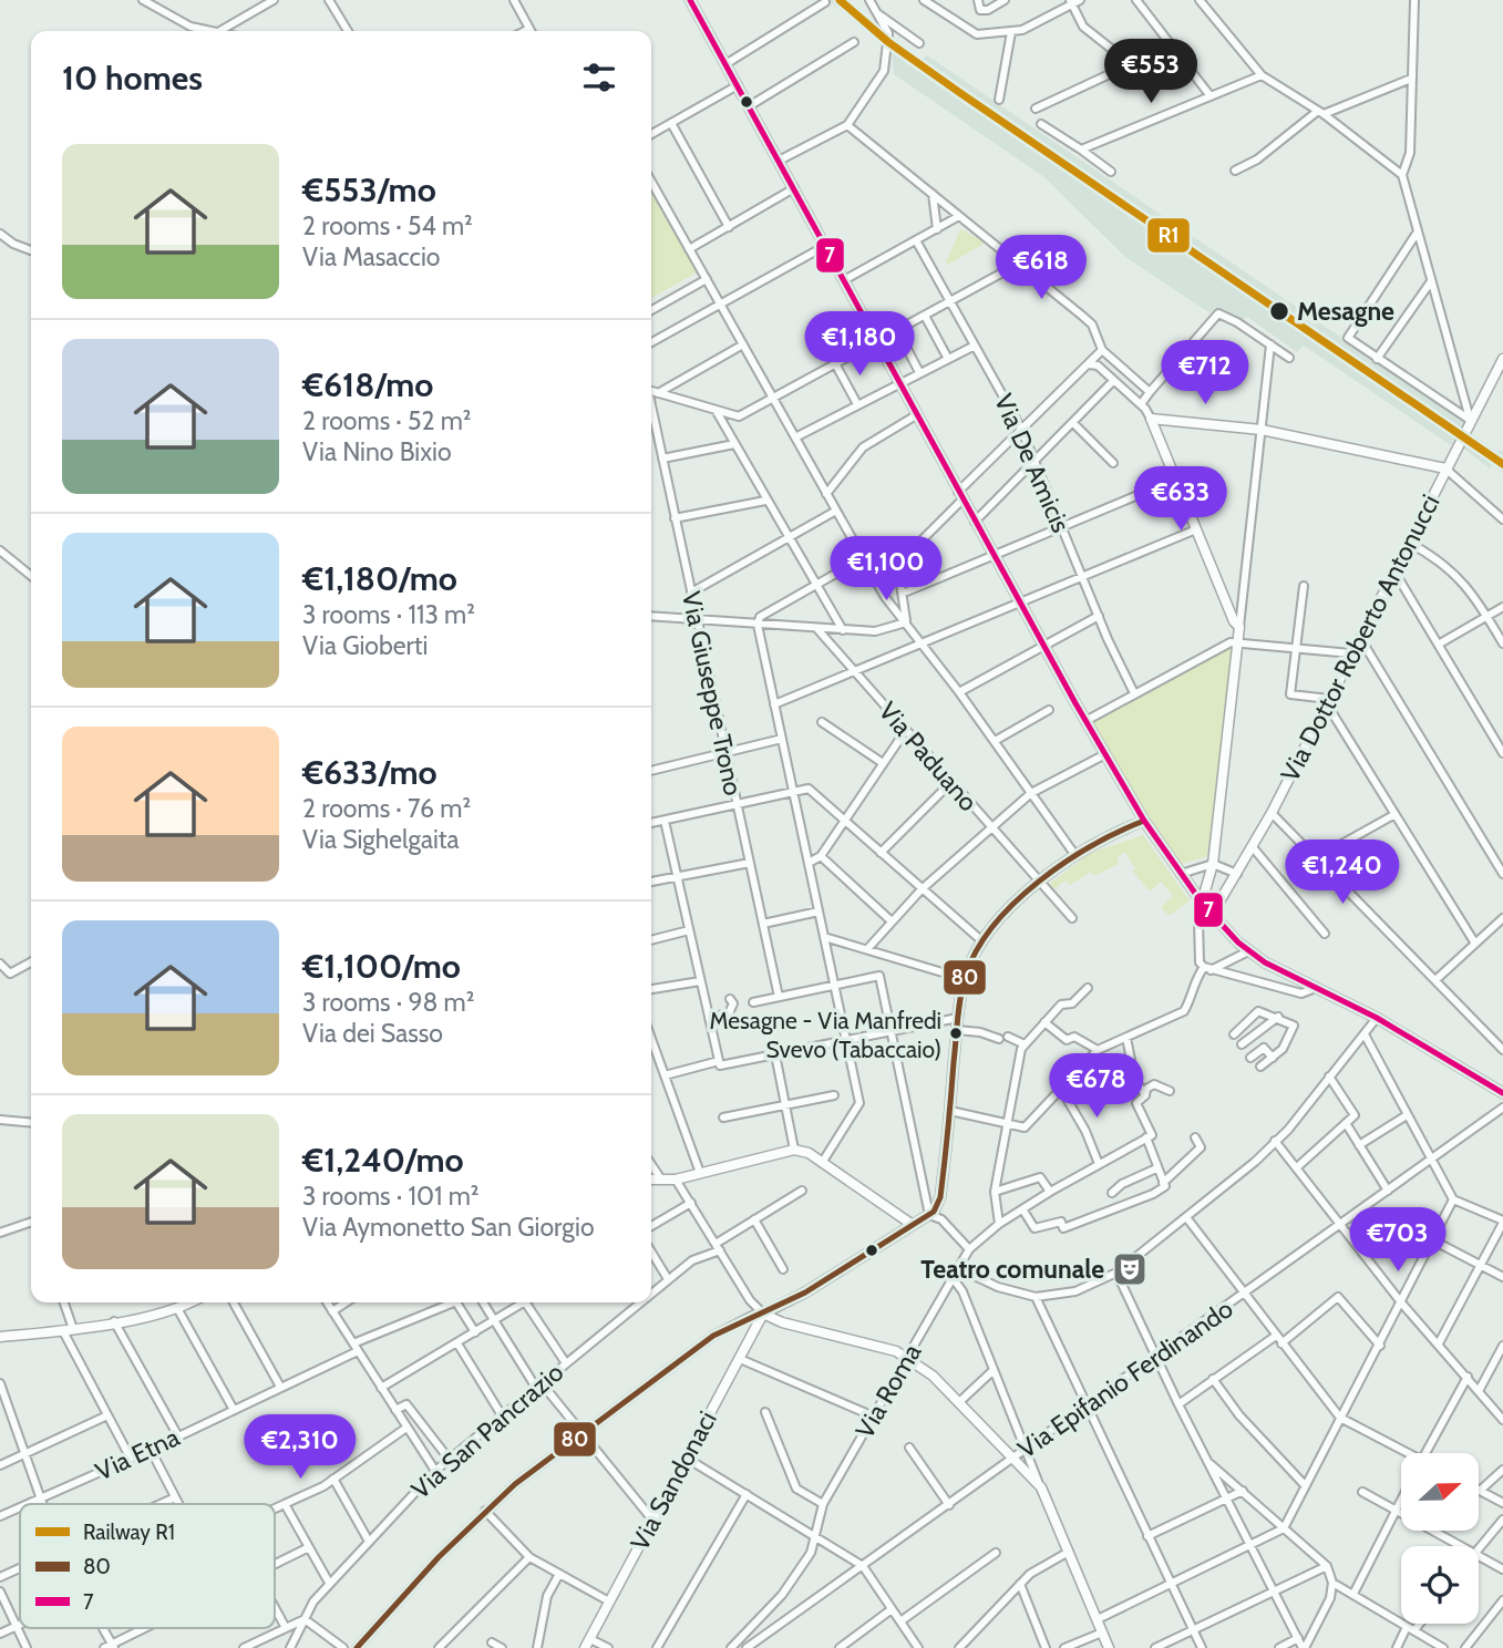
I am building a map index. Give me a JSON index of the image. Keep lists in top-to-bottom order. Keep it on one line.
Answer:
{"streets":{"main road":["Via Dottor Roberto Antonucci","Via Sandonaci"],"street":["Via De Amicis","Via Giuseppe Trono","Via Paduano","Via Epifanio Ferdinando","Via Roma","Via San Pancrazio","Via Etna"]},"places":{"other":["Mesagne","Mesagne - Via Manfredi Svevo (Tabaccaio)"],"theatre":["Teatro comunale"]},"lines":["rail line R1","transit line 7","transit line 80"],"legend":["Railway R1","80","7"],"north":"right","page":{"heading":"10 homes","price":["€553","€618","€1,180","€712","€633","€1,100","€1,240","€678","€703","€2,310"],"list":[{"name":"€553/mo","note":"2 rooms · 54 m² · Via Masaccio"},{"name":"€618/mo","note":"2 rooms · 52 m² · Via Nino Bixio"},{"name":"€1,180/mo","note":"3 rooms · 113 m² · Via Gioberti"},{"name":"€633/mo","note":"2 rooms · 76 m² · Via Sighelgaita"},{"name":"€1,100/mo","note":"3 rooms · 98 m² · Via dei Sasso"},{"name":"€1,240/mo","note":"3 rooms · 101 m² · Via Aymonetto San Giorgio"}]}}
